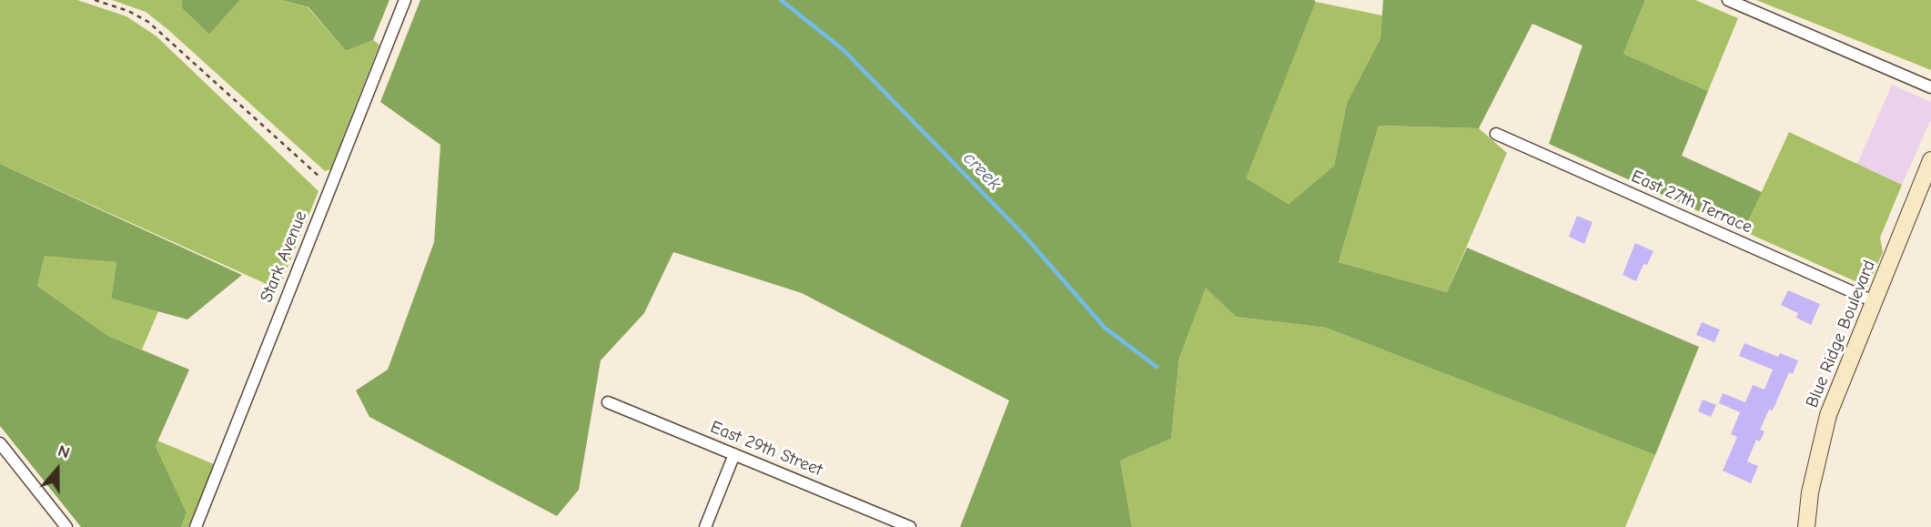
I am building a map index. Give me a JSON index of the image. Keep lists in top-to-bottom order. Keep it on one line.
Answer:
{"streets":{"main road":["Blue Ridge Boulevard"],"street":["East 27th Terrace","Stark Avenue","East 29th Street"]},"crossings":[["East 27th Terrace","Blue Ridge Boulevard"]],"water":["creek"],"north":"top"}
